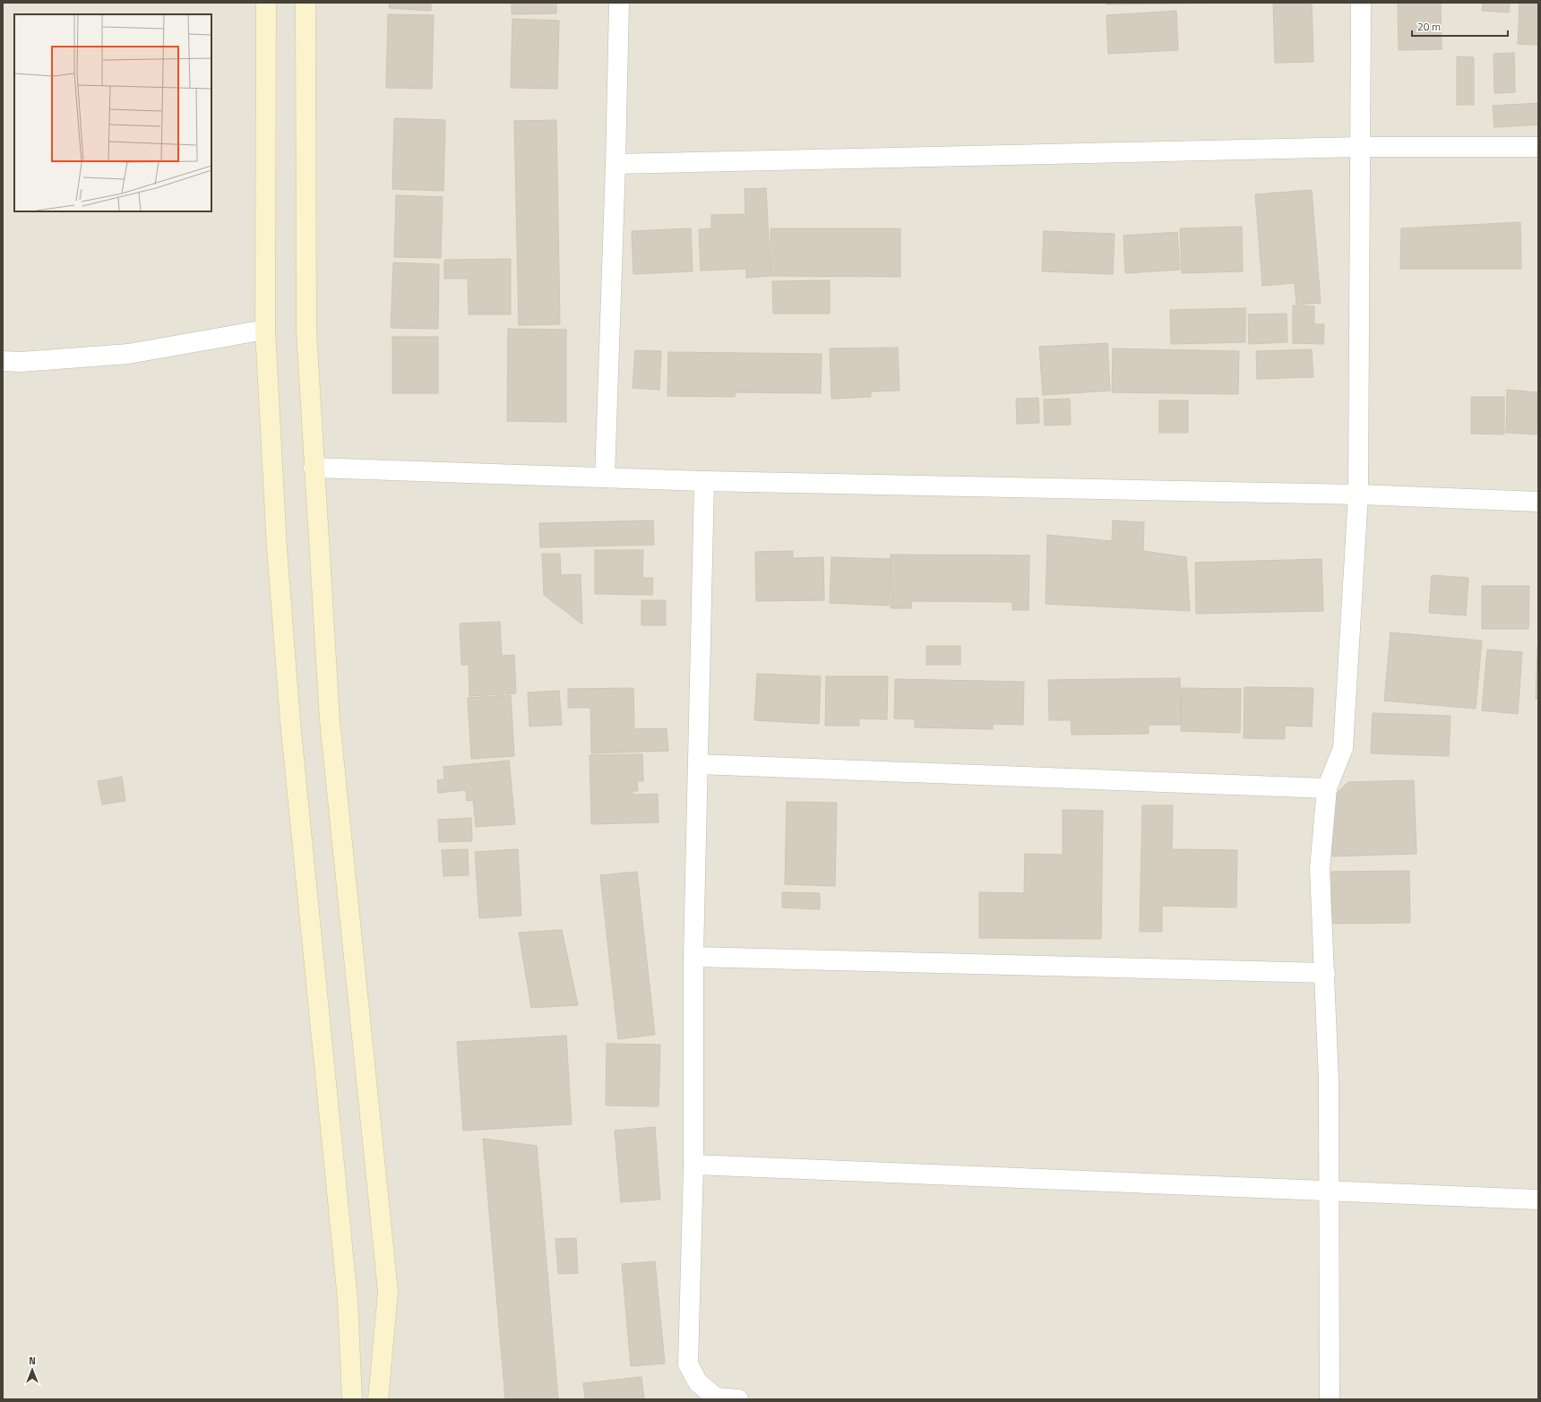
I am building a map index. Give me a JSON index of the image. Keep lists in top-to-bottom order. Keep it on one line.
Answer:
{"scale_bar":"20 m","north":"top"}
